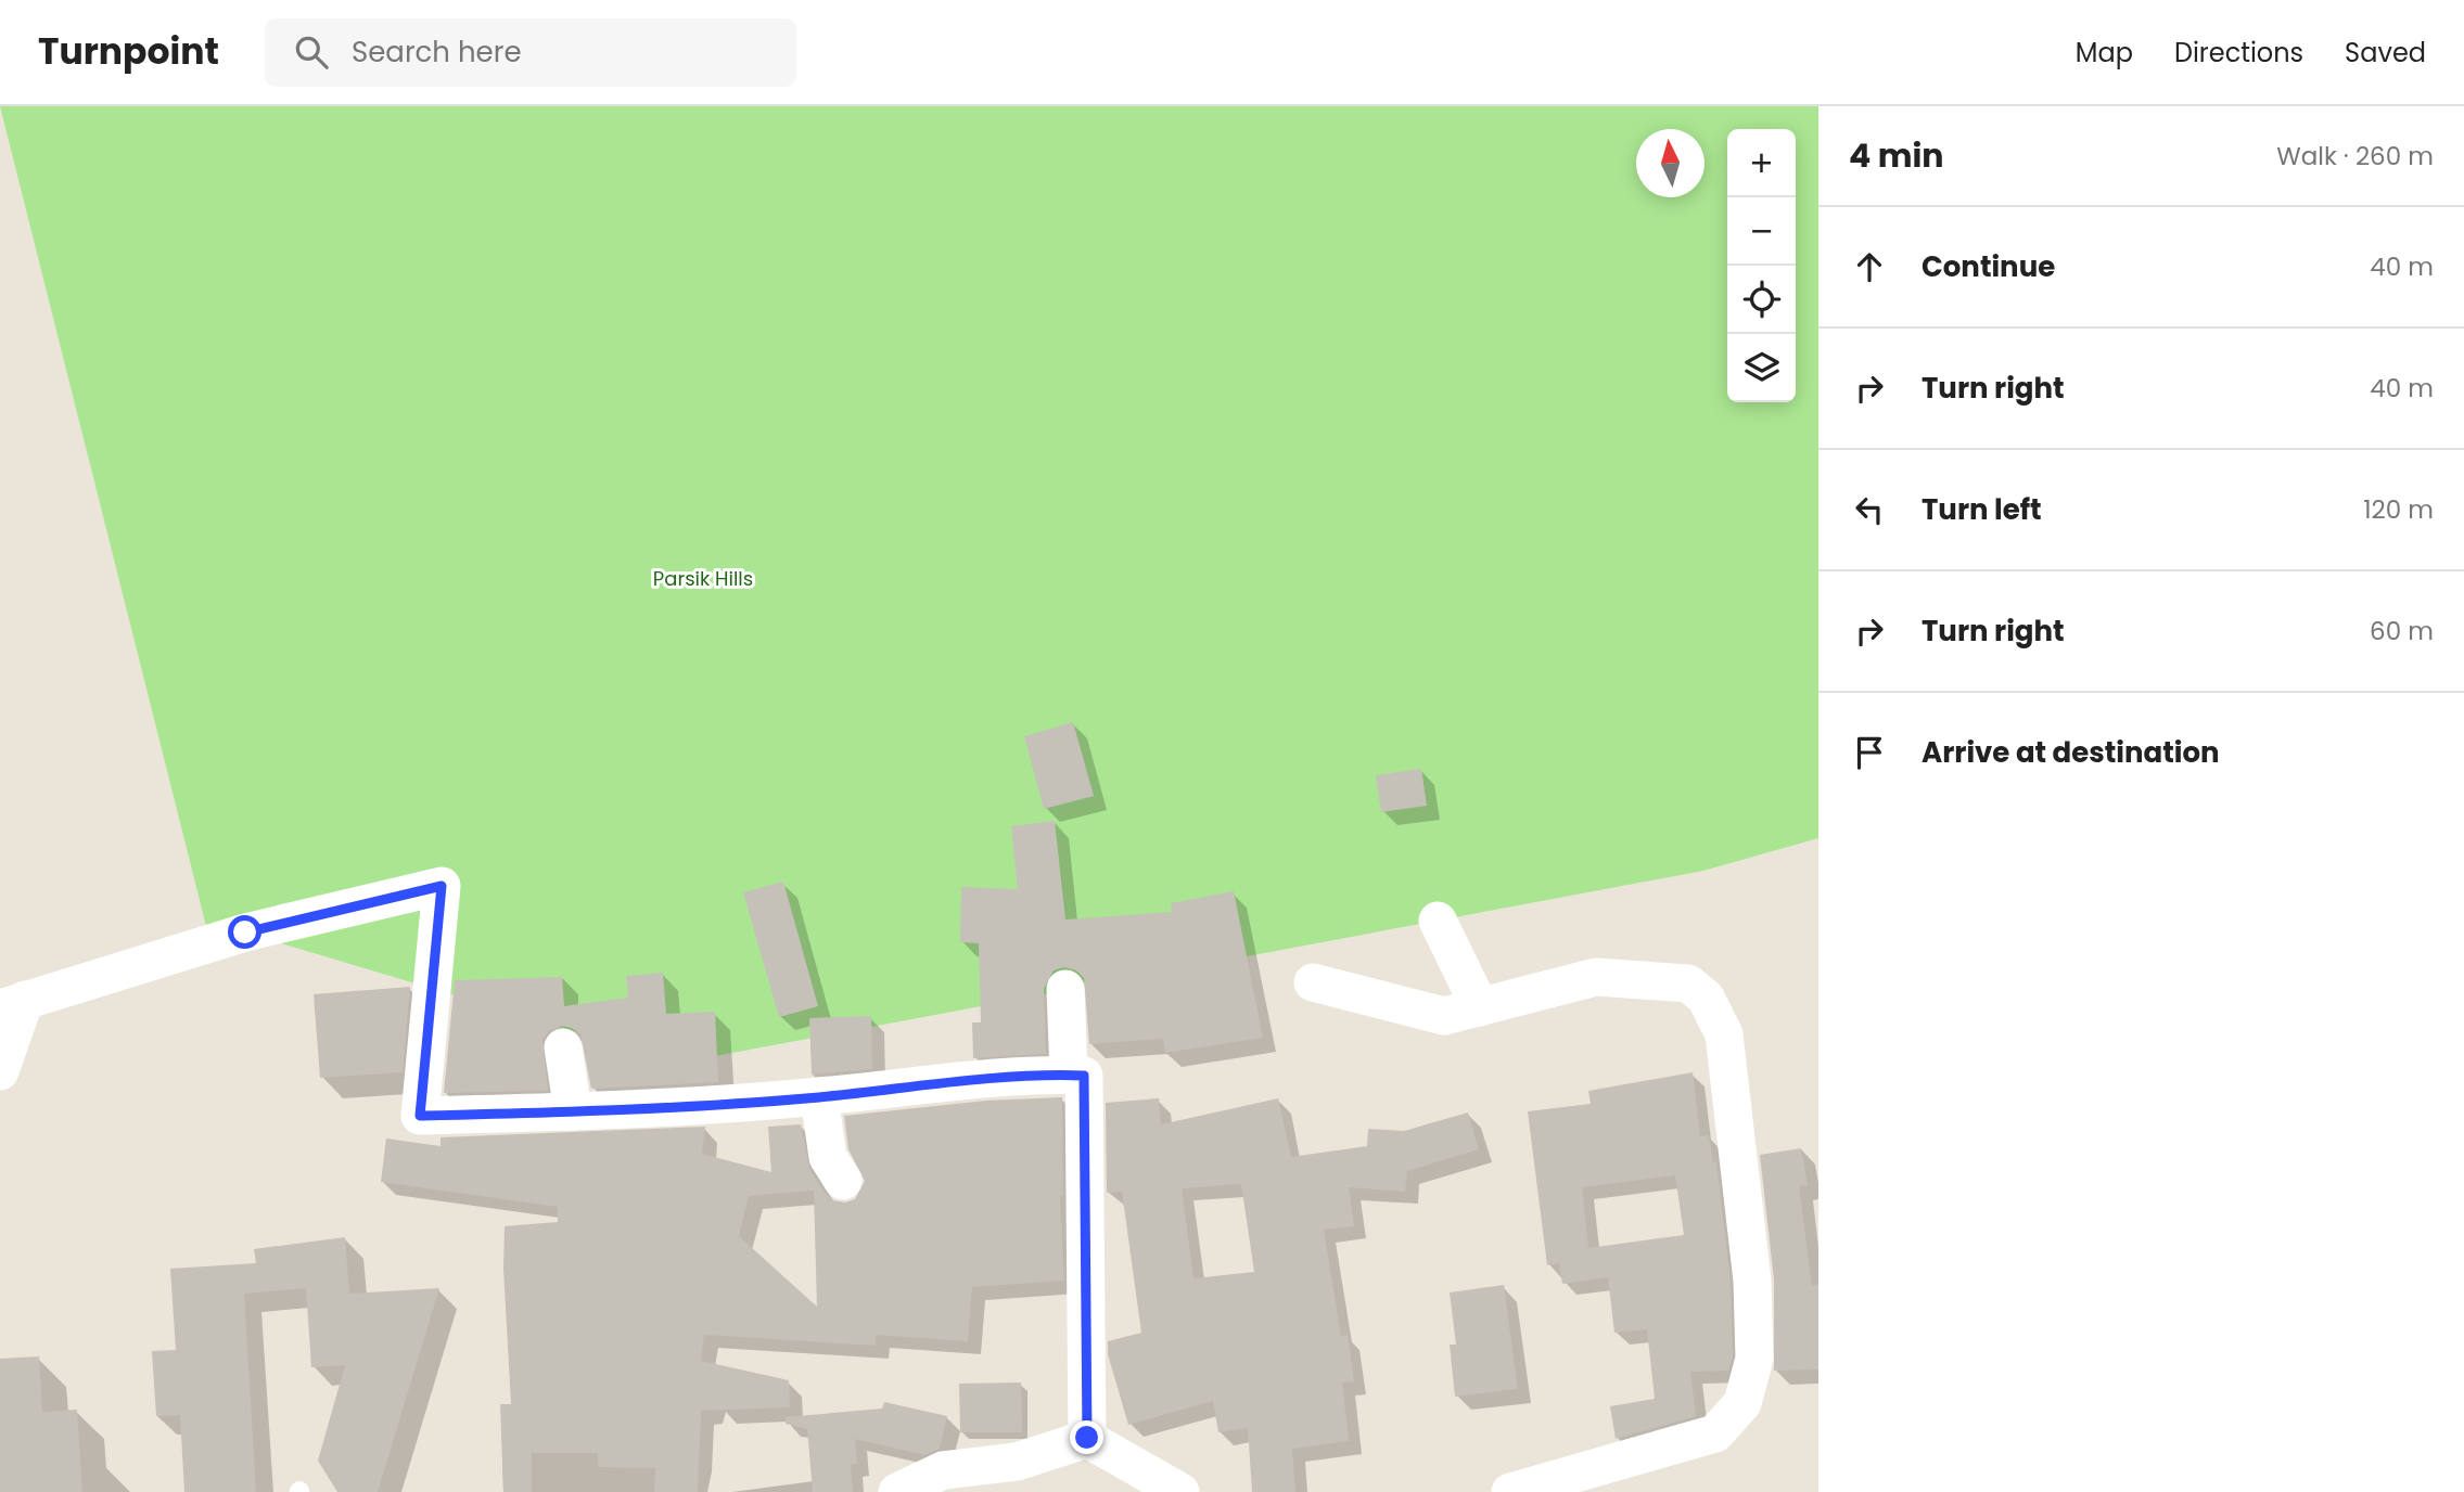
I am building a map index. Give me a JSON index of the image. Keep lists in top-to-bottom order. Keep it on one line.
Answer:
{"parks":["Parsik Hills"],"north":"top","page":{"header":"Turnpoint","search":"Search here","nav":["Map","Directions","Saved"],"heading":["4 min","Walk · 260 m"],"map_buttons":["+","−"],"list":[["Continue","40 m"],["Turn right","40 m"],["Turn left","120 m"],["Turn right","60 m"],"Arrive at destination"]}}
